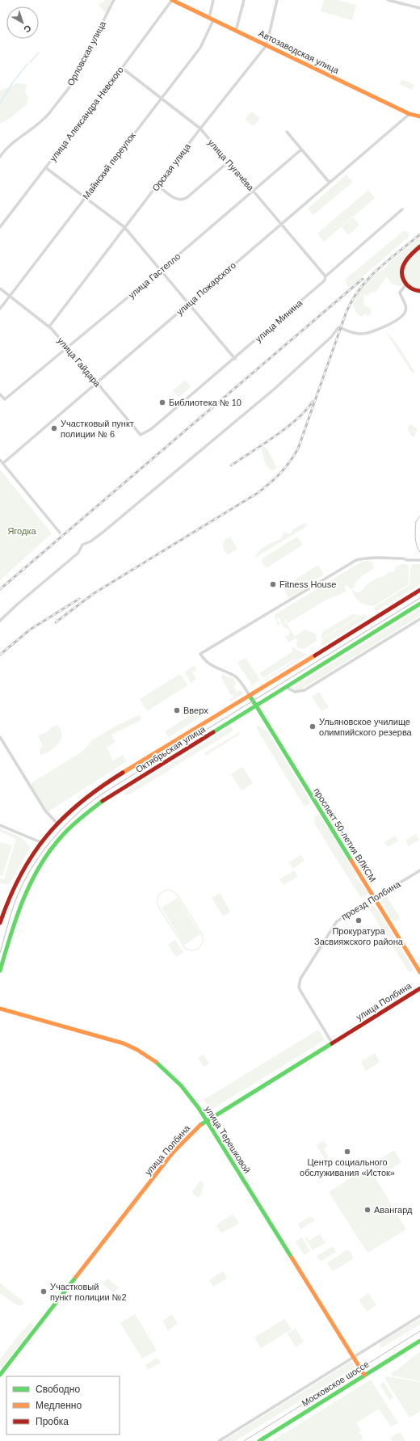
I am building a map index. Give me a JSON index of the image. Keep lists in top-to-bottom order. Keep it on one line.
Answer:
{"streets":{"street":["Автозаводская улица","Орловская улица","улица Александра Невского","улица Пугачёва","Майнский переулок","Орская улица","улица Гастелло","улица Пожарского","улица Минина","улица Гайдара","Октябрьская улица","проспект 50-летия ВЛКСМ","проезд Полбина","улица Полбина","улица Терешковой","Московское шоссе"]},"crossings":[["Автозаводская улица","улица Александра Невского"],["Автозаводская улица","Майнский переулок"],["Автозаводская улица","Орская улица"],["Автозаводская улица","улица Пожарского"],["улица Александра Невского","улица Пугачёва"],["улица Пугачёва","Майнский переулок"],["улица Пугачёва","Орская улица"],["улица Пугачёва","улица Гастелло"],["улица Пугачёва","улица Пожарского"],["улица Пугачёва","улица Минина"],["Майнский переулок","улица Гайдара"],["Орская улица","улица Гайдара"],["улица Гастелло","улица Гайдара"],["улица Пожарского","улица Гайдара"],["улица Минина","улица Гайдара"],["Октябрьская улица","проспект 50-летия ВЛКСМ"],["проспект 50-летия ВЛКСМ","проезд Полбина"],["проезд Полбина","улица Полбина"],["улица Полбина","улица Терешковой"],["улица Терешковой","Московское шоссе"]],"parks":["Ягодка"],"places":["Библиотека № 10","Участковый пункт полиции № 6","Fitness House","Вверх","Ульяновское училище олимпийского резерва","Прокуратура Засвияжского района","Центр социального обслуживания «Исток»","Авангард","Участковый пункт полиции №2"],"legend":["Свободно","Медленно","Пробка"],"north":"bottom right"}
